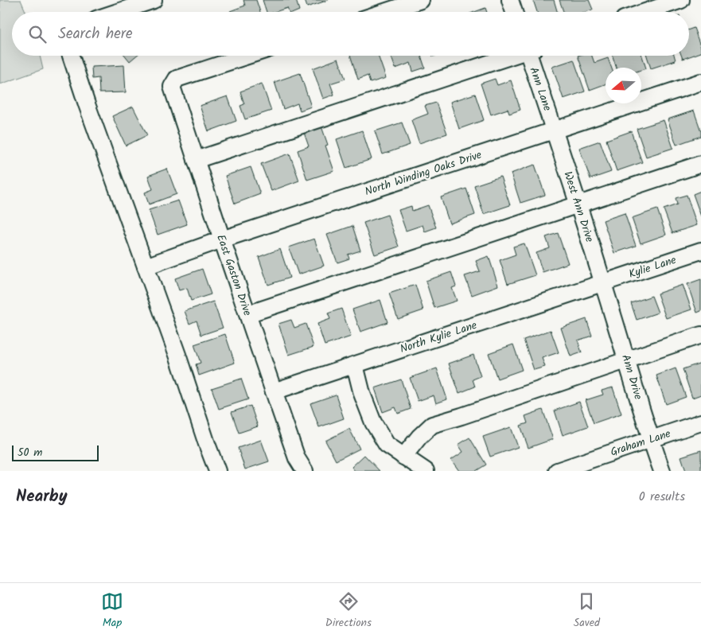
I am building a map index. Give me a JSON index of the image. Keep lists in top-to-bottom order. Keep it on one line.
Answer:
{"streets":{"street":["Ann Lane","North Winding Oaks Drive","West Ann Drive","Kylie Lane","East Gaston Drive","North Kylie Lane","Ann Drive","Graham Lane"]},"crossings":[["Ann Lane","North Winding Oaks Drive"],["Ann Lane","West Ann Drive"],["North Winding Oaks Drive","West Ann Drive"],["North Winding Oaks Drive","East Gaston Drive"],["West Ann Drive","Kylie Lane"],["West Ann Drive","North Kylie Lane"],["West Ann Drive","Ann Drive"],["Kylie Lane","North Kylie Lane"],["Kylie Lane","Ann Drive"],["East Gaston Drive","North Kylie Lane"],["North Kylie Lane","Ann Drive"],["Ann Drive","Graham Lane"]],"scale_bar":"50 m","north":"left","page":{"search":"Search here","scale":"50 m","heading":["Nearby","0 results"],"nav":["Map","Directions","Saved"]}}
